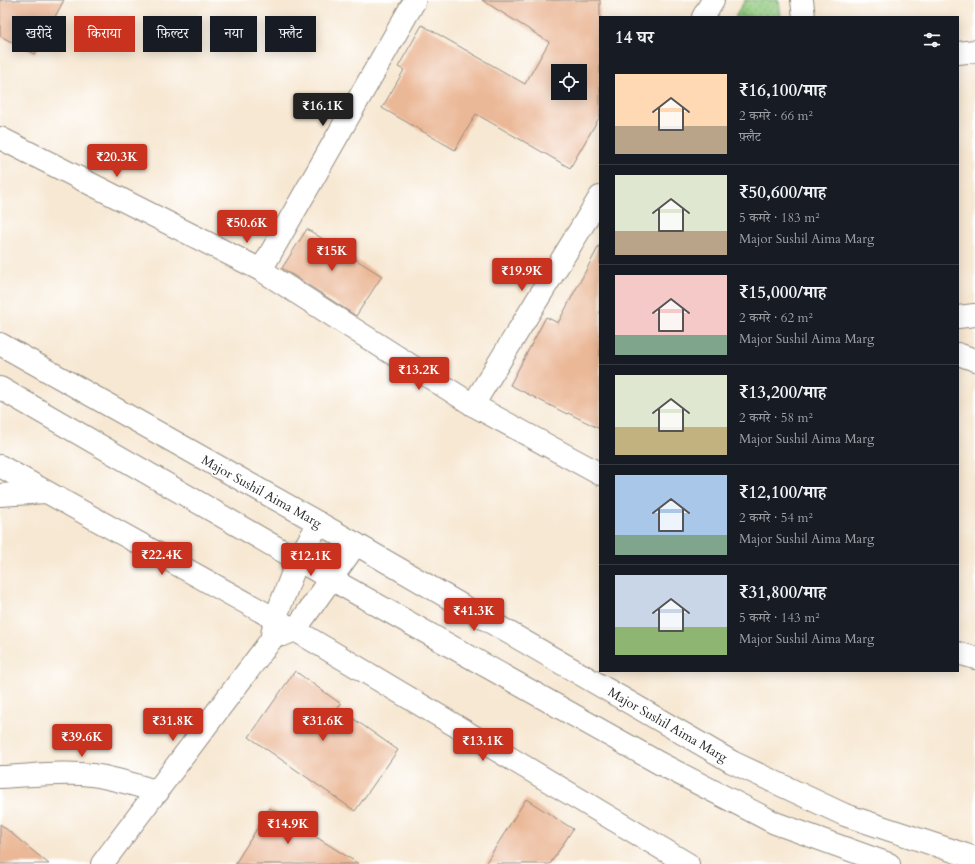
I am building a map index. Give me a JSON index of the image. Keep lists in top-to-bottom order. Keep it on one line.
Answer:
{"streets":{"street":["Major Sushil Aima Marg"]},"page":{"chip":["खरीदें","किराया","फ़िल्टर","नया","फ़्लैट"],"heading":"14 घर","list":[{"name":"₹16,100/माह","note":"2 कमरे · 66 m² · फ़्लैट"},{"name":"₹50,600/माह","note":"5 कमरे · 183 m² · Major Sushil Aima Marg"},{"name":"₹15,000/माह","note":"2 कमरे · 62 m² · Major Sushil Aima Marg"},{"name":"₹13,200/माह","note":"2 कमरे · 58 m² · Major Sushil Aima Marg"},{"name":"₹12,100/माह","note":"2 कमरे · 54 m² · Major Sushil Aima Marg"},{"name":"₹31,800/माह","note":"5 कमरे · 143 m² · Major Sushil Aima Marg"}],"price":["₹16.1K","₹20.3K","₹50.6K","₹15K","₹19.9K","₹13.2K","₹22.4K","₹12.1K","₹41.3K","₹31.8K","₹31.6K","₹39.6K","₹13.1K","₹14.9K"]}}
